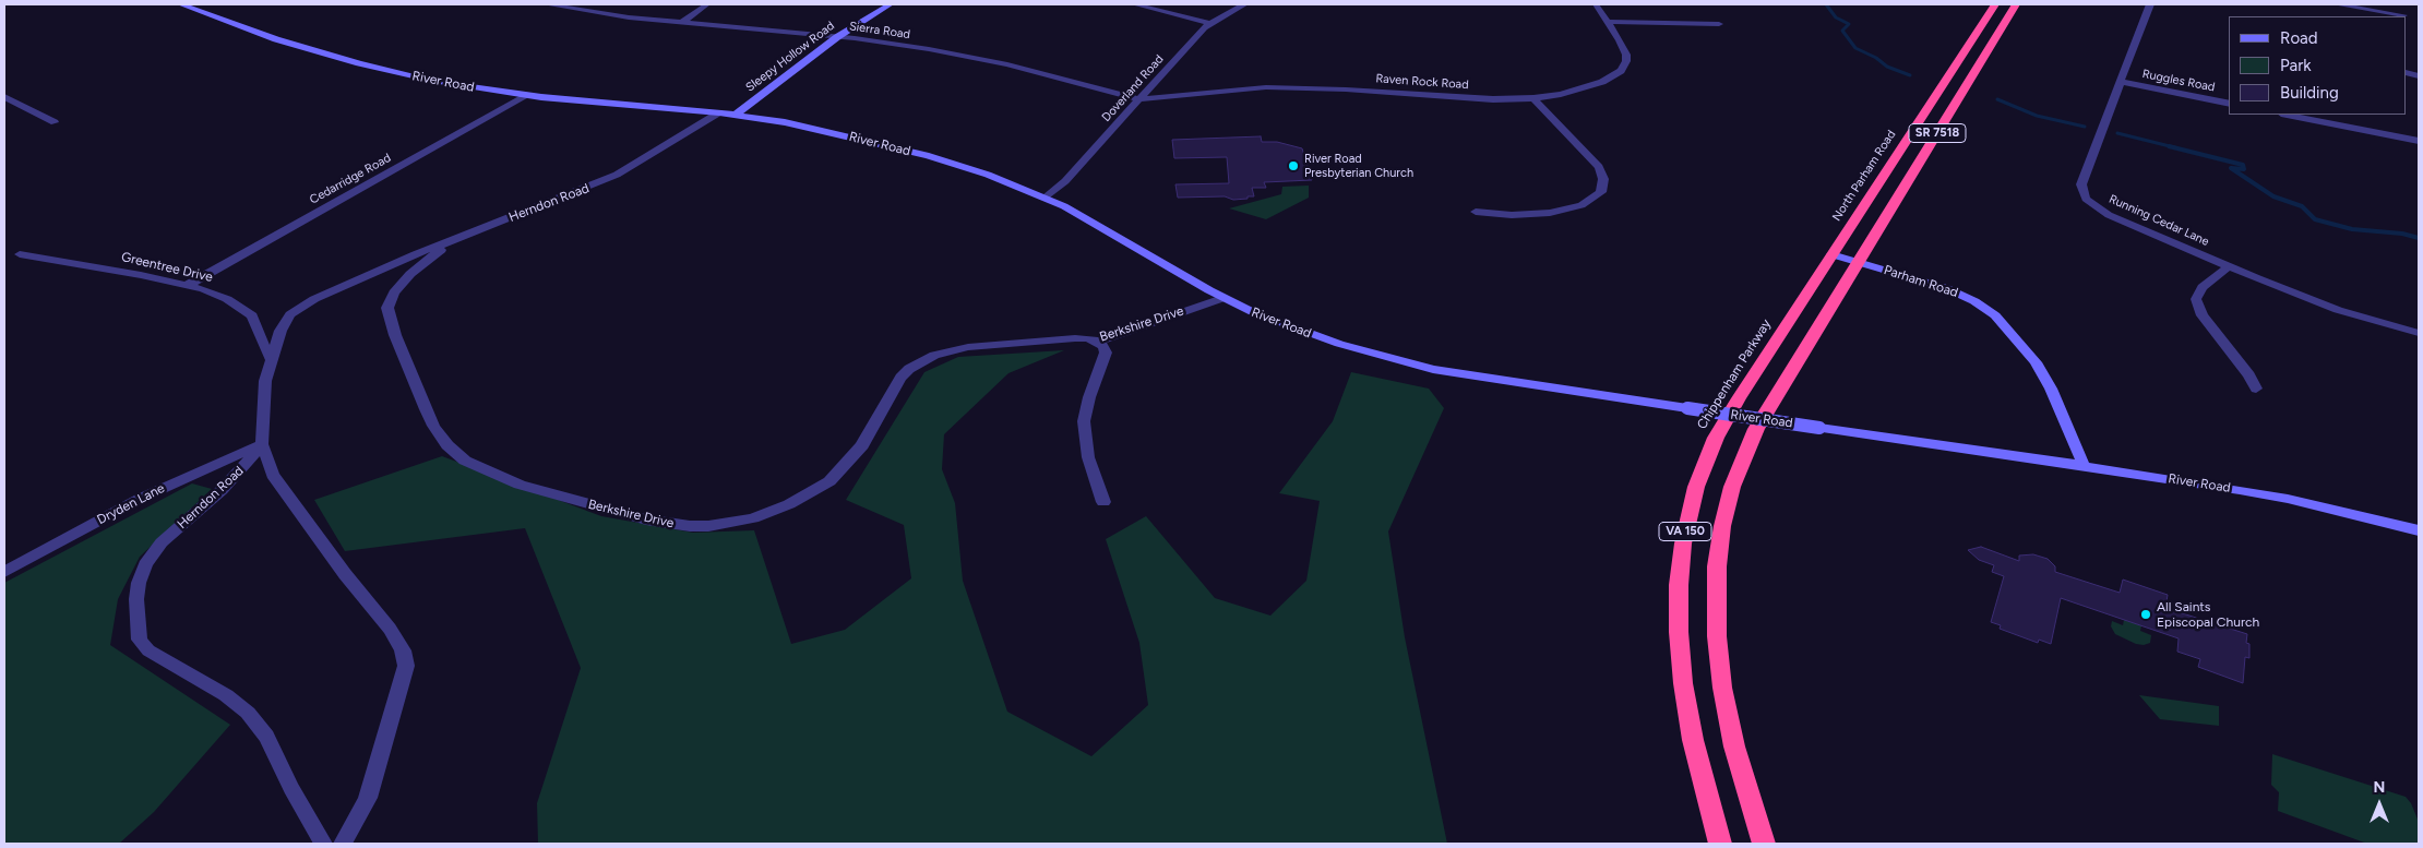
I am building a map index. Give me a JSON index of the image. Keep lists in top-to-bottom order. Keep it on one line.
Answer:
{"streets":{"highway":["SR 7518","North Parham Road","Chippenham Parkway","VA 150"],"main road":["Sleepy Hollow Road","River Road","Parham Road"],"street":["Sierra Road","Ruggles Road","Raven Rock Road","Doverland Road","Cedarridge Road","Herndon Road","Running Cedar Lane","Greentree Drive","Berkshire Drive","Dryden Lane"]},"crossings":[["Sierra Road","Sleepy Hollow Road"],["Sierra Road","Raven Rock Road"],["Sierra Road","Doverland Road"],["Sleepy Hollow Road","River Road"],["Ruggles Road","Running Cedar Lane"],["River Road","Doverland Road"],["River Road","Cedarridge Road"],["River Road","Herndon Road"],["River Road","Parham Road"],["River Road","Berkshire Drive"],["Raven Rock Road","Doverland Road"],["SR 7518","Parham Road"],["SR 7518","VA 150"],["North Parham Road","Parham Road"],["North Parham Road","Chippenham Parkway"],["Cedarridge Road","Greentree Drive"],["Herndon Road","Greentree Drive"],["Herndon Road","Berkshire Drive"],["Herndon Road","Dryden Lane"],["Parham Road","Chippenham Parkway"],["Parham Road","VA 150"]],"places":["River Road Presbyterian Church","All Saints Episcopal Church"],"legend":["Road","Park","Building"],"north":"top"}
